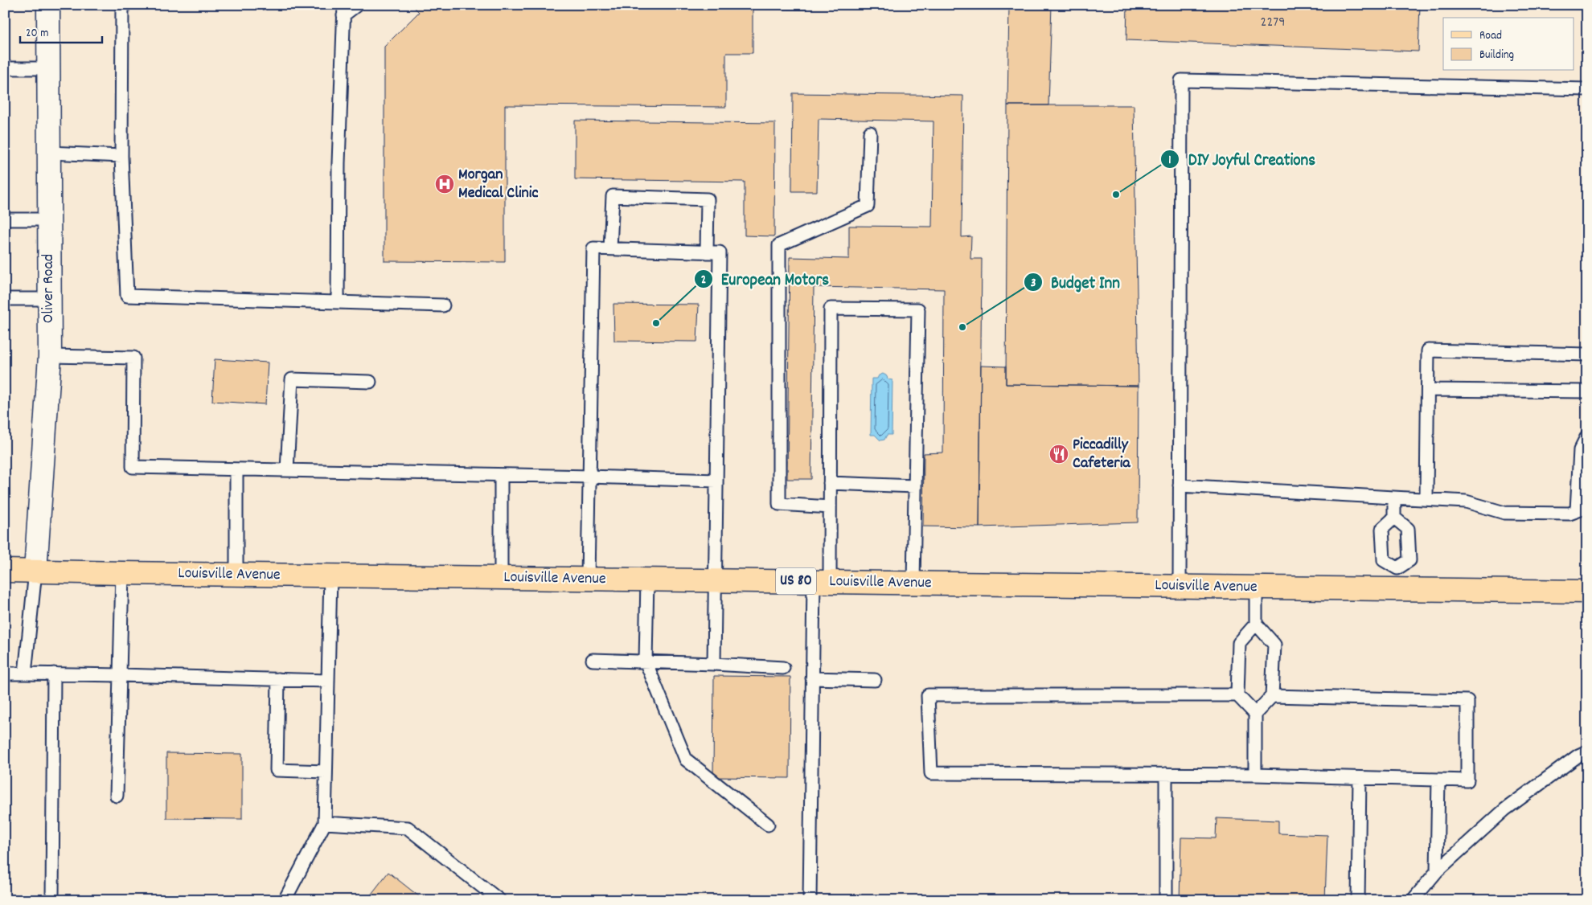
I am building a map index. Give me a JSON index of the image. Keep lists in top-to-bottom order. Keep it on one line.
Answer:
{"streets":{"main road":["Louisville Avenue","US 80"],"street":["Oliver Road"]},"crossings":[["Oliver Road","Louisville Avenue"]],"places":{"hospital":["Morgan Medical Clinic"],"other":["DIY Joyful Creations","European Motors","Budget Inn"],"restaurant":["Piccadilly Cafeteria"]},"house_numbers":["2279"],"legend":["Road","Building"],"scale_bar":"20 m"}
